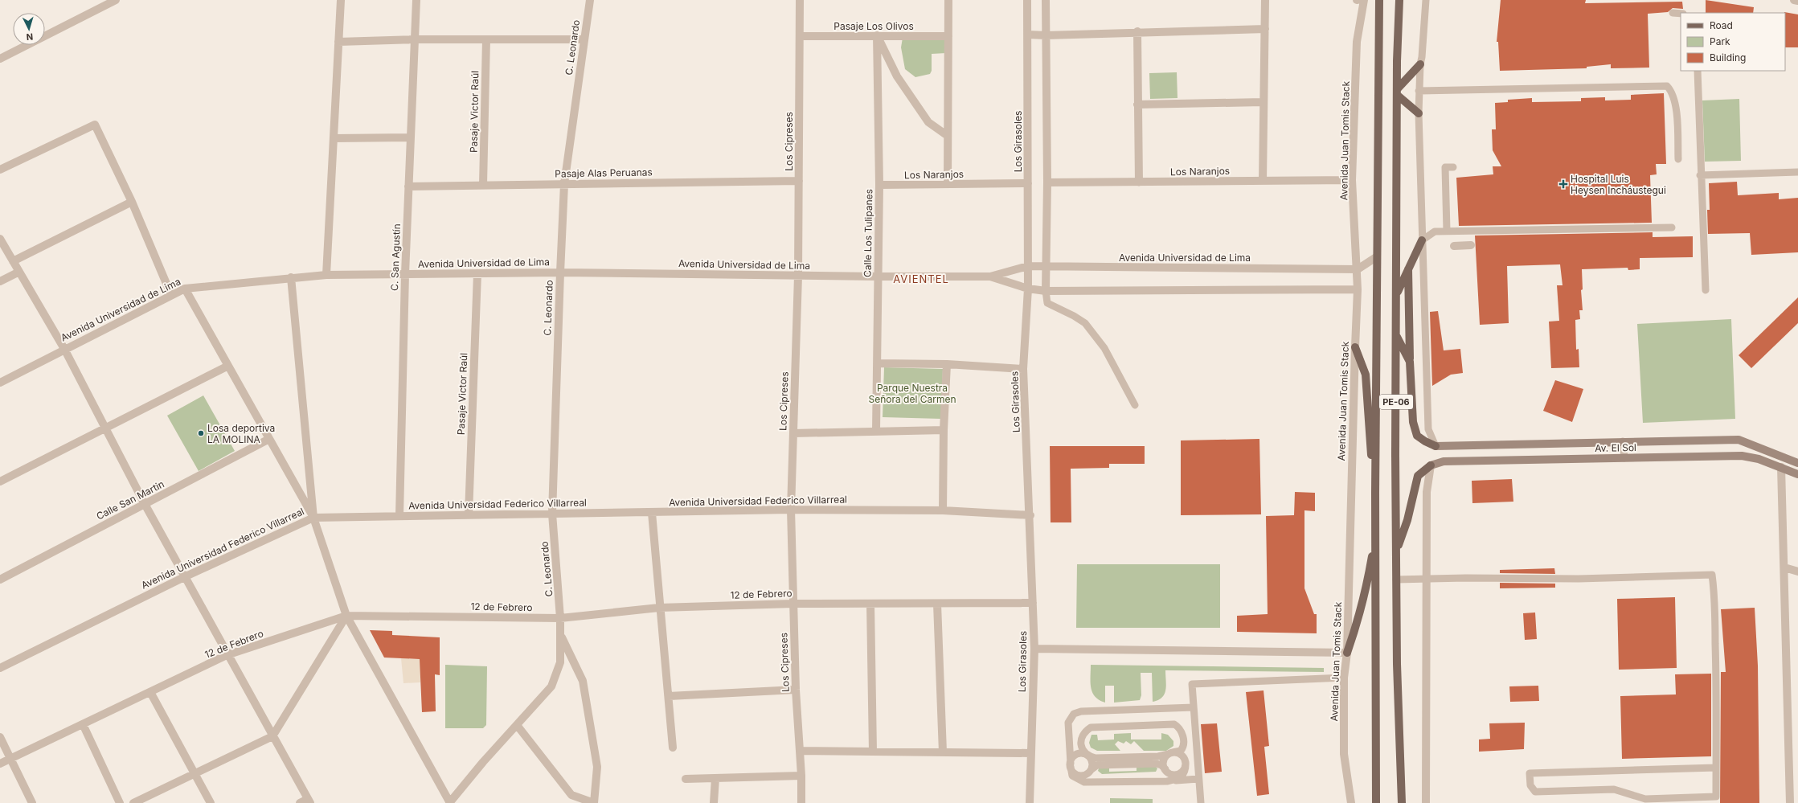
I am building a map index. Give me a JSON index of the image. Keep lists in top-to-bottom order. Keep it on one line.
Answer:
{"streets":{"main road":["PE-06"],"street":["Pasaje Los Olivos","C. Leonardo","Pasaje Victor Raúl","Avenida Juan Tomis Stack","Los Cipreses","Los Girasoles","Los Naranjos","Pasaje Alas Peruanas","Calle Los Tulipanes","C. San Agustín","Avenida Universidad de Lima","Av. El Sol","Calle San Martin","Avenida Universidad Federico Villarreal","12 de Febrero"]},"crossings":[["Pasaje Los Olivos","Los Cipreses"],["Pasaje Los Olivos","Calle Los Tulipanes"],["C. Leonardo","Pasaje Alas Peruanas"],["C. Leonardo","Avenida Universidad de Lima"],["C. Leonardo","Avenida Universidad Federico Villarreal"],["C. Leonardo","12 de Febrero"],["Pasaje Victor Raúl","Pasaje Alas Peruanas"],["Pasaje Victor Raúl","Avenida Universidad de Lima"],["Pasaje Victor Raúl","Avenida Universidad Federico Villarreal"],["Avenida Juan Tomis Stack","Los Naranjos"],["Avenida Juan Tomis Stack","Avenida Universidad de Lima"],["Los Cipreses","Pasaje Alas Peruanas"],["Los Cipreses","Avenida Universidad de Lima"],["Los Cipreses","Avenida Universidad Federico Villarreal"],["Los Cipreses","12 de Febrero"],["Los Girasoles","Los Naranjos"],["Los Girasoles","Avenida Universidad de Lima"],["Los Girasoles","Avenida Universidad Federico Villarreal"],["Los Girasoles","12 de Febrero"],["Los Naranjos","Calle Los Tulipanes"],["Pasaje Alas Peruanas","C. San Agustín"],["Calle Los Tulipanes","Avenida Universidad de Lima"],["C. San Agustín","Avenida Universidad de Lima"],["C. San Agustín","Avenida Universidad Federico Villarreal"]],"districts":["AVIENTEL"],"parks":["Parque Nuestra Señora del Carmen"],"places":{"health":["Hospital Luis Heysen Incháustegui"],"other":["Losa deportiva LA MOLINA"]},"legend":["Road","Park","Building"],"north":"bottom"}
